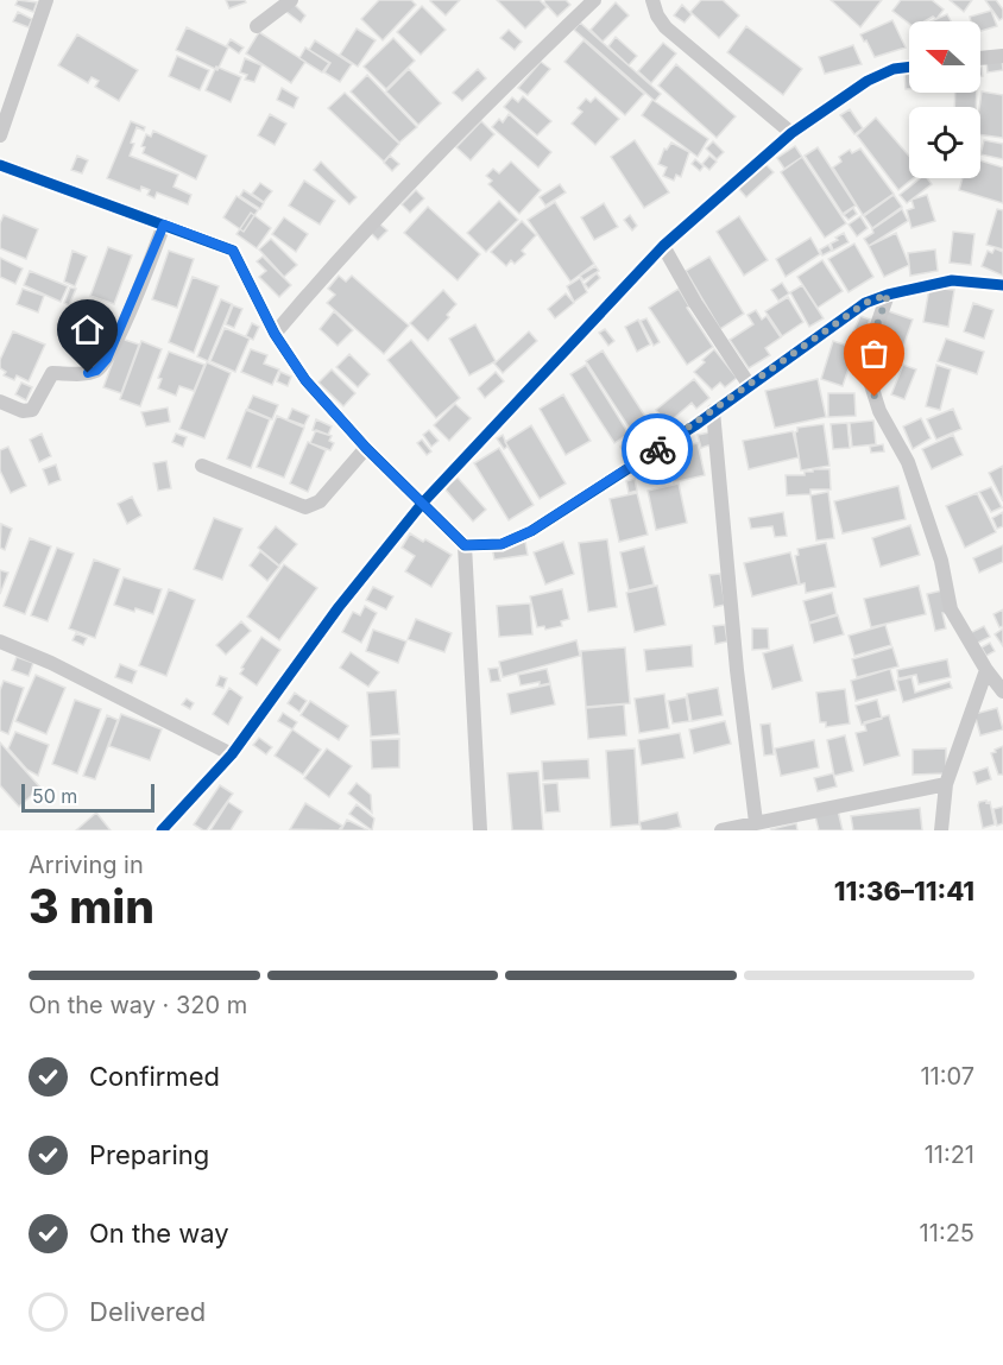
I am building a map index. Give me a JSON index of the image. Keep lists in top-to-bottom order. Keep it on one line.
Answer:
{"scale_bar":"50 m","north":"left","page":{"scale":"50 m","heading":["3 min","Arriving in","11:36–11:41"],"bar":"On the way · 320 m","list":[["Confirmed","11:07"],["Preparing","11:21"],["On the way","11:25"],"Delivered"]}}
